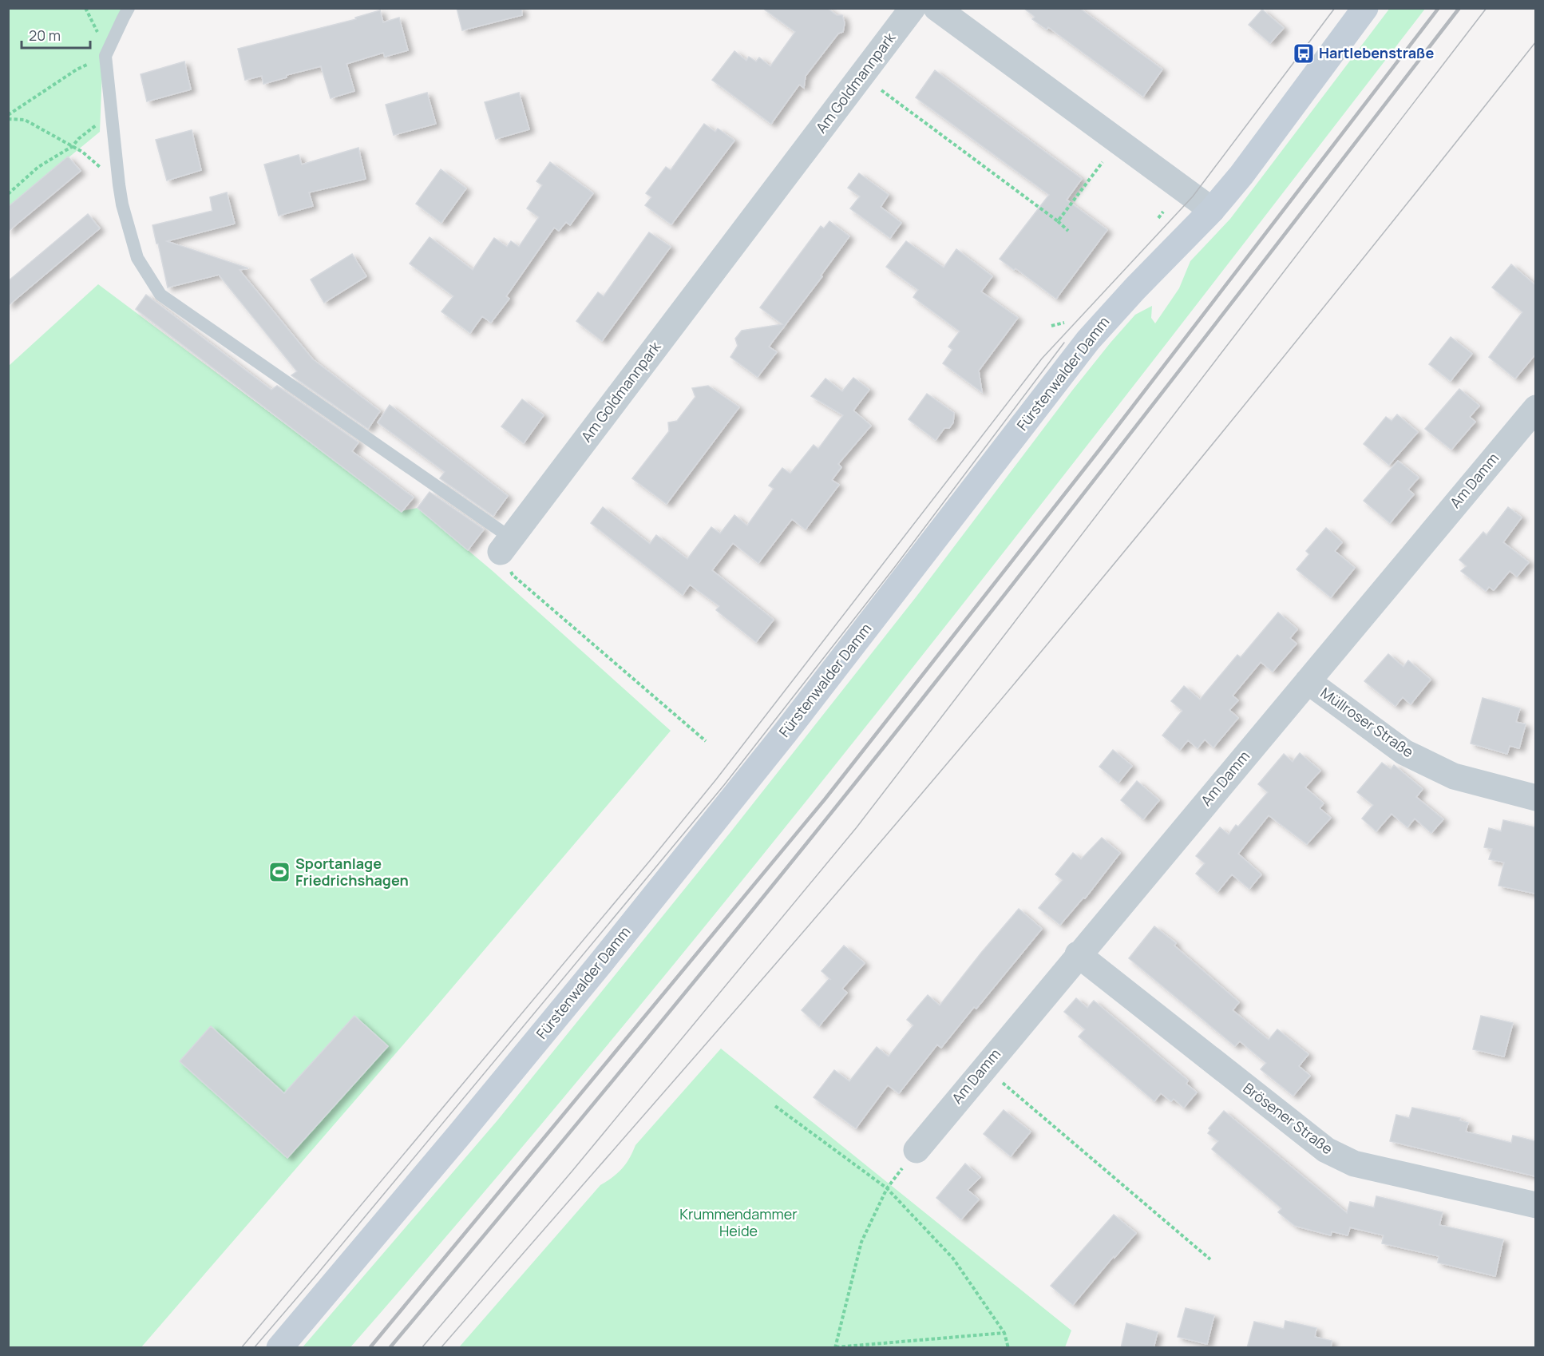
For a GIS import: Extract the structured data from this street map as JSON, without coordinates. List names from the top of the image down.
{
  "streets": {
    "main road": ["Fürstenwalder Damm"],
    "street": [
      "Am Goldmannpark",
      "Am Damm",
      "Müllroser Straße",
      "Brösener Straße"
    ]
  },
  "crossings": [
    ["Am Damm", "Müllroser Straße"],
    ["Am Damm", "Brösener Straße"]
  ],
  "parks": ["Krummendammer Heide"],
  "places": {
    "bus stop": ["Hartlebenstraße"],
    "sports": ["Sportanlage Friedrichshagen"]
  },
  "scale_bar": "20 m"
}
